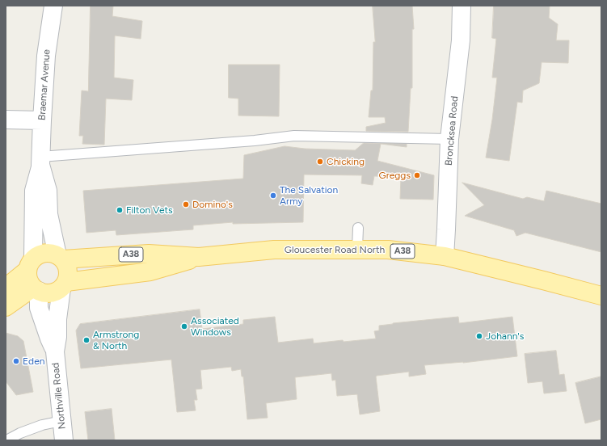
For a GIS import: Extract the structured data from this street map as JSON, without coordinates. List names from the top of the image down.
{
  "streets": {
    "main road": ["Gloucester Road North", "A38"],
    "street": ["Braemar Avenue", "Broncksea Road", "Northville Road"]
  },
  "crossings": [
    ["Braemar Avenue", "Gloucester Road North"],
    ["Braemar Avenue", "A38"],
    ["Braemar Avenue", "Northville Road"],
    ["Broncksea Road", "Gloucester Road North"],
    ["Gloucester Road North", "A38"],
    ["Gloucester Road North", "Northville Road"],
    ["A38", "Northville Road"]
  ],
  "places": [
    "Chicking",
    "Greggs",
    "The Salvation Army",
    "Domino's",
    "Filton Vets",
    "Associated Windows",
    "Johann's",
    "Armstrong & North",
    "Eden"
  ]
}
